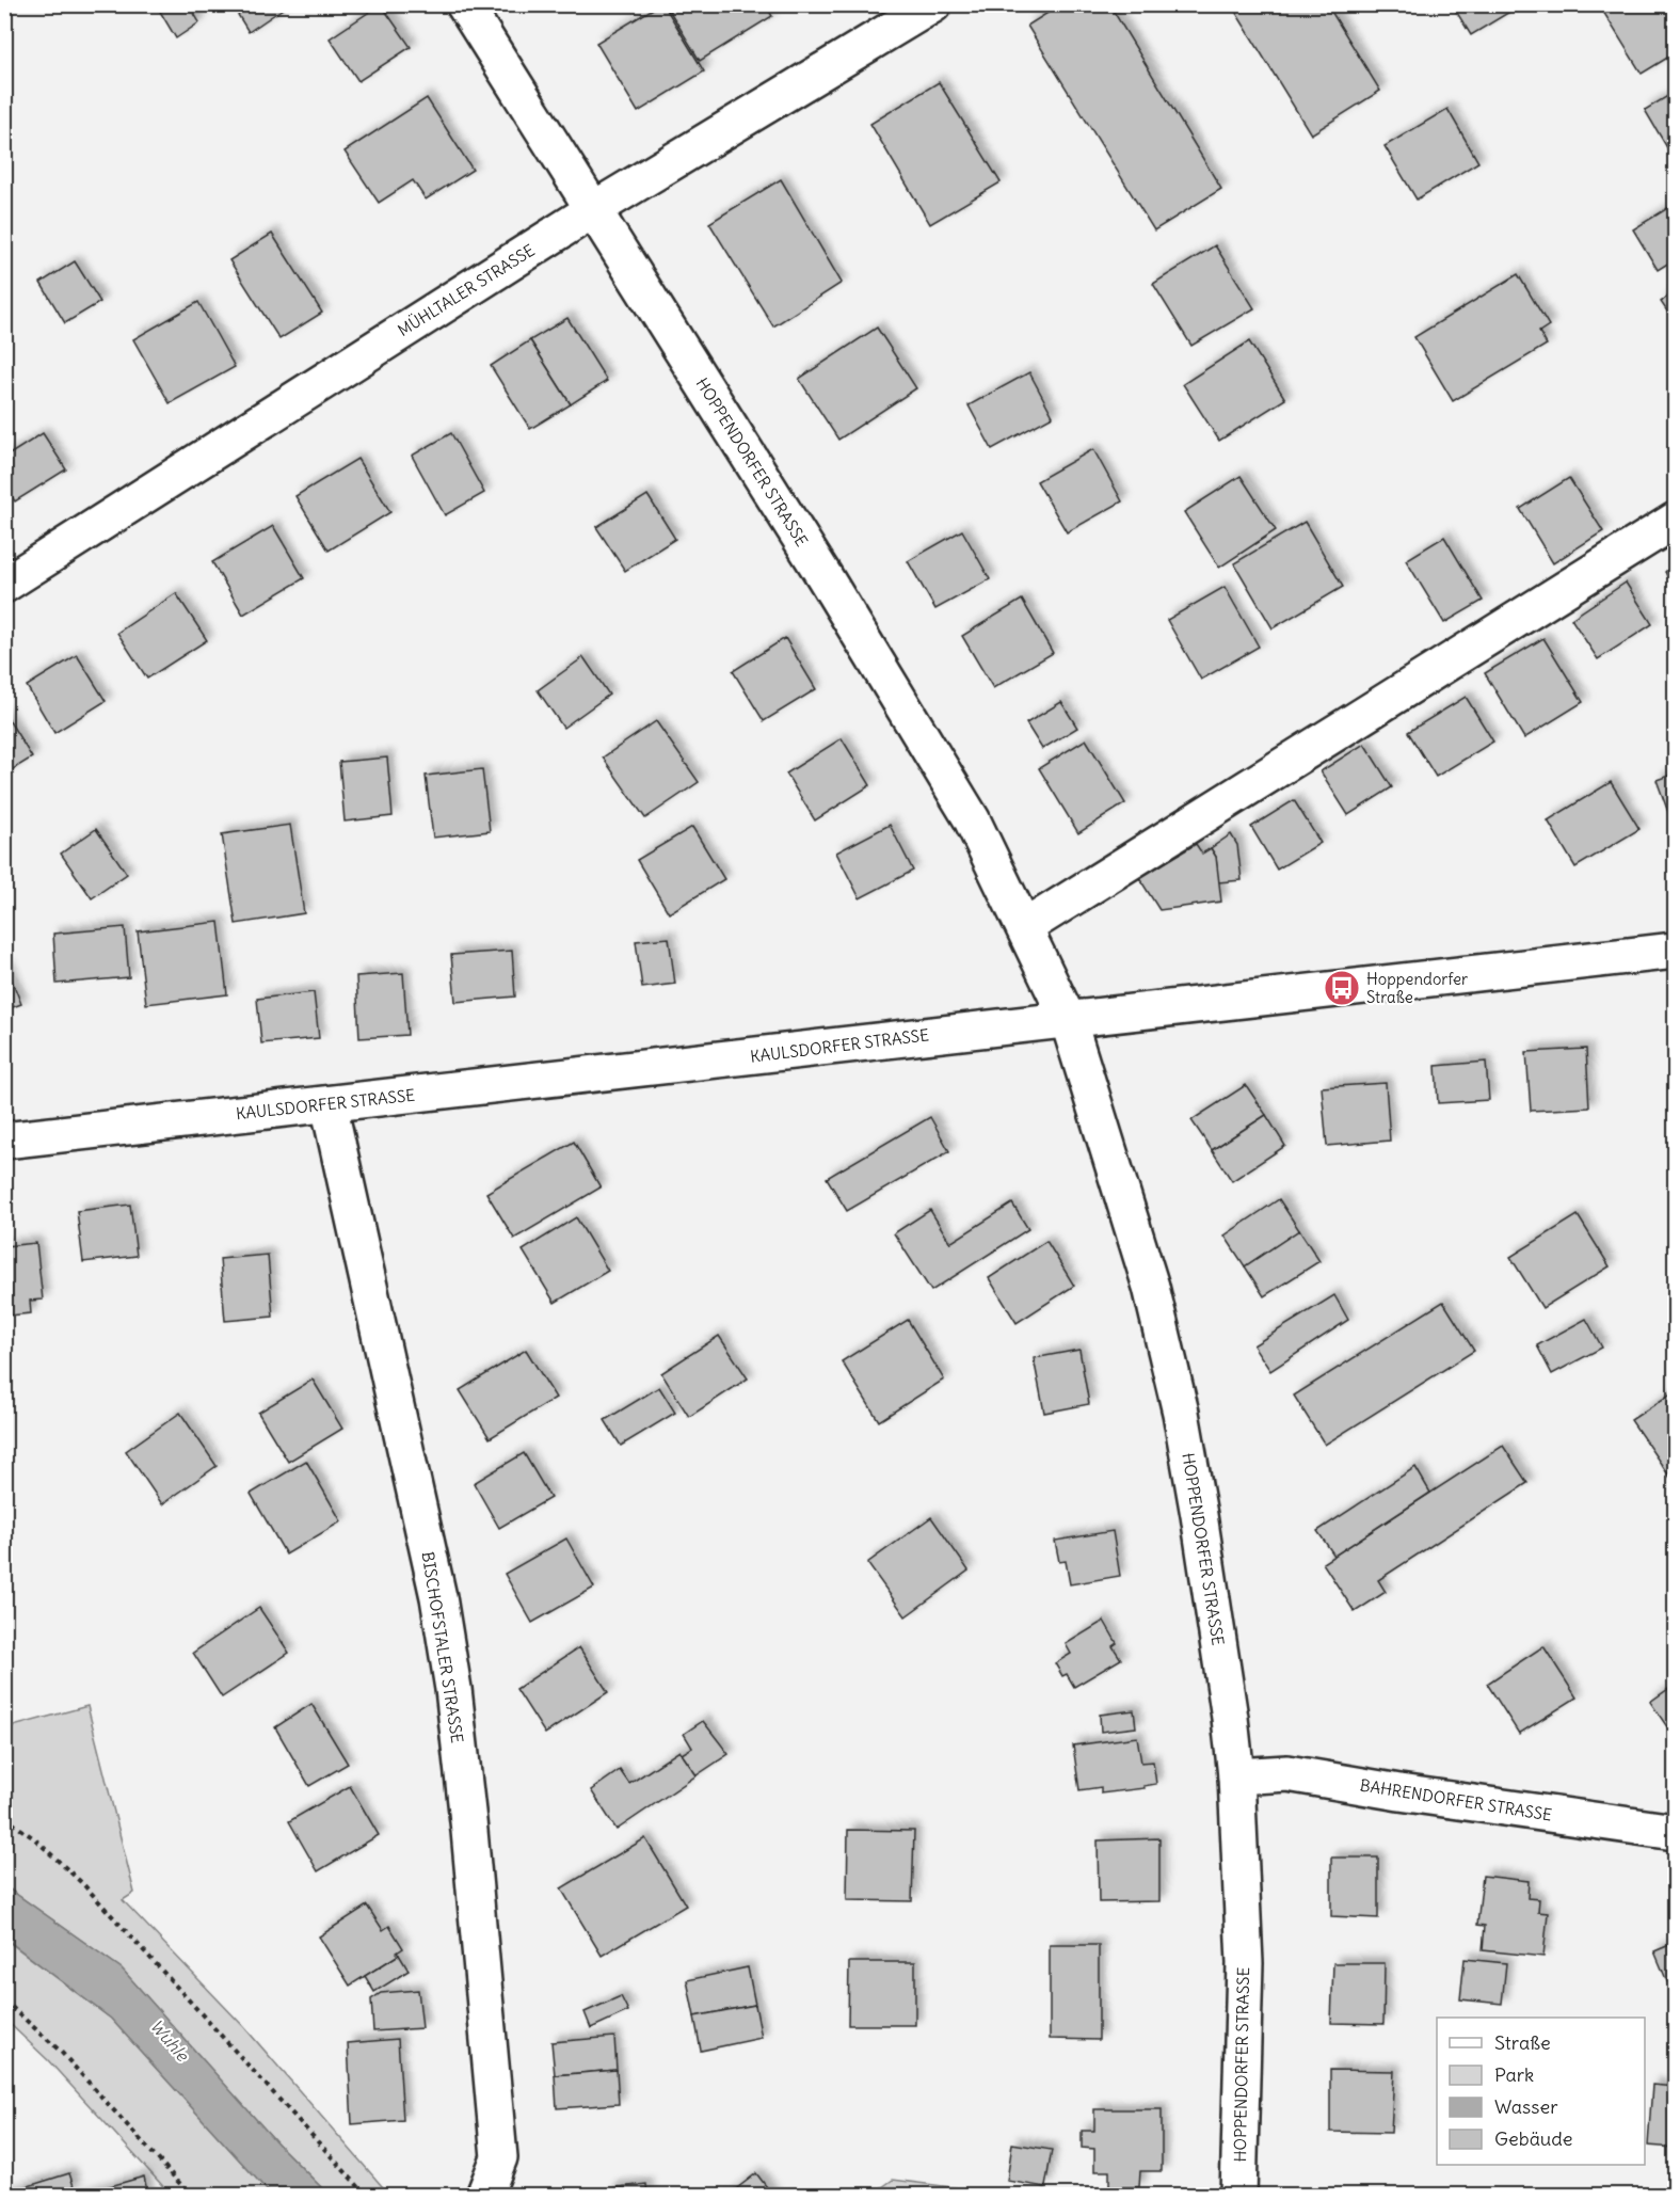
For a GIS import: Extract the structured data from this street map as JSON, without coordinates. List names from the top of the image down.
{
  "streets": {
    "street": [
      "MÜHLTALER STRASSE",
      "HOPPENDORFER STRASSE",
      "KAULSDORFER STRASSE",
      "BISCHOFSTALER STRASSE",
      "BAHRENDORFER STRASSE"
    ]
  },
  "crossings": [
    ["MÜHLTALER STRASSE", "HOPPENDORFER STRASSE"],
    ["HOPPENDORFER STRASSE", "KAULSDORFER STRASSE"],
    ["HOPPENDORFER STRASSE", "BAHRENDORFER STRASSE"],
    ["KAULSDORFER STRASSE", "BISCHOFSTALER STRASSE"]
  ],
  "water": ["Wuhle"],
  "places": {
    "bus stop": ["Hoppendorfer Straße"]
  },
  "legend": [
    "Straße",
    "Park",
    "Wasser",
    "Gebäude"
  ]
}
